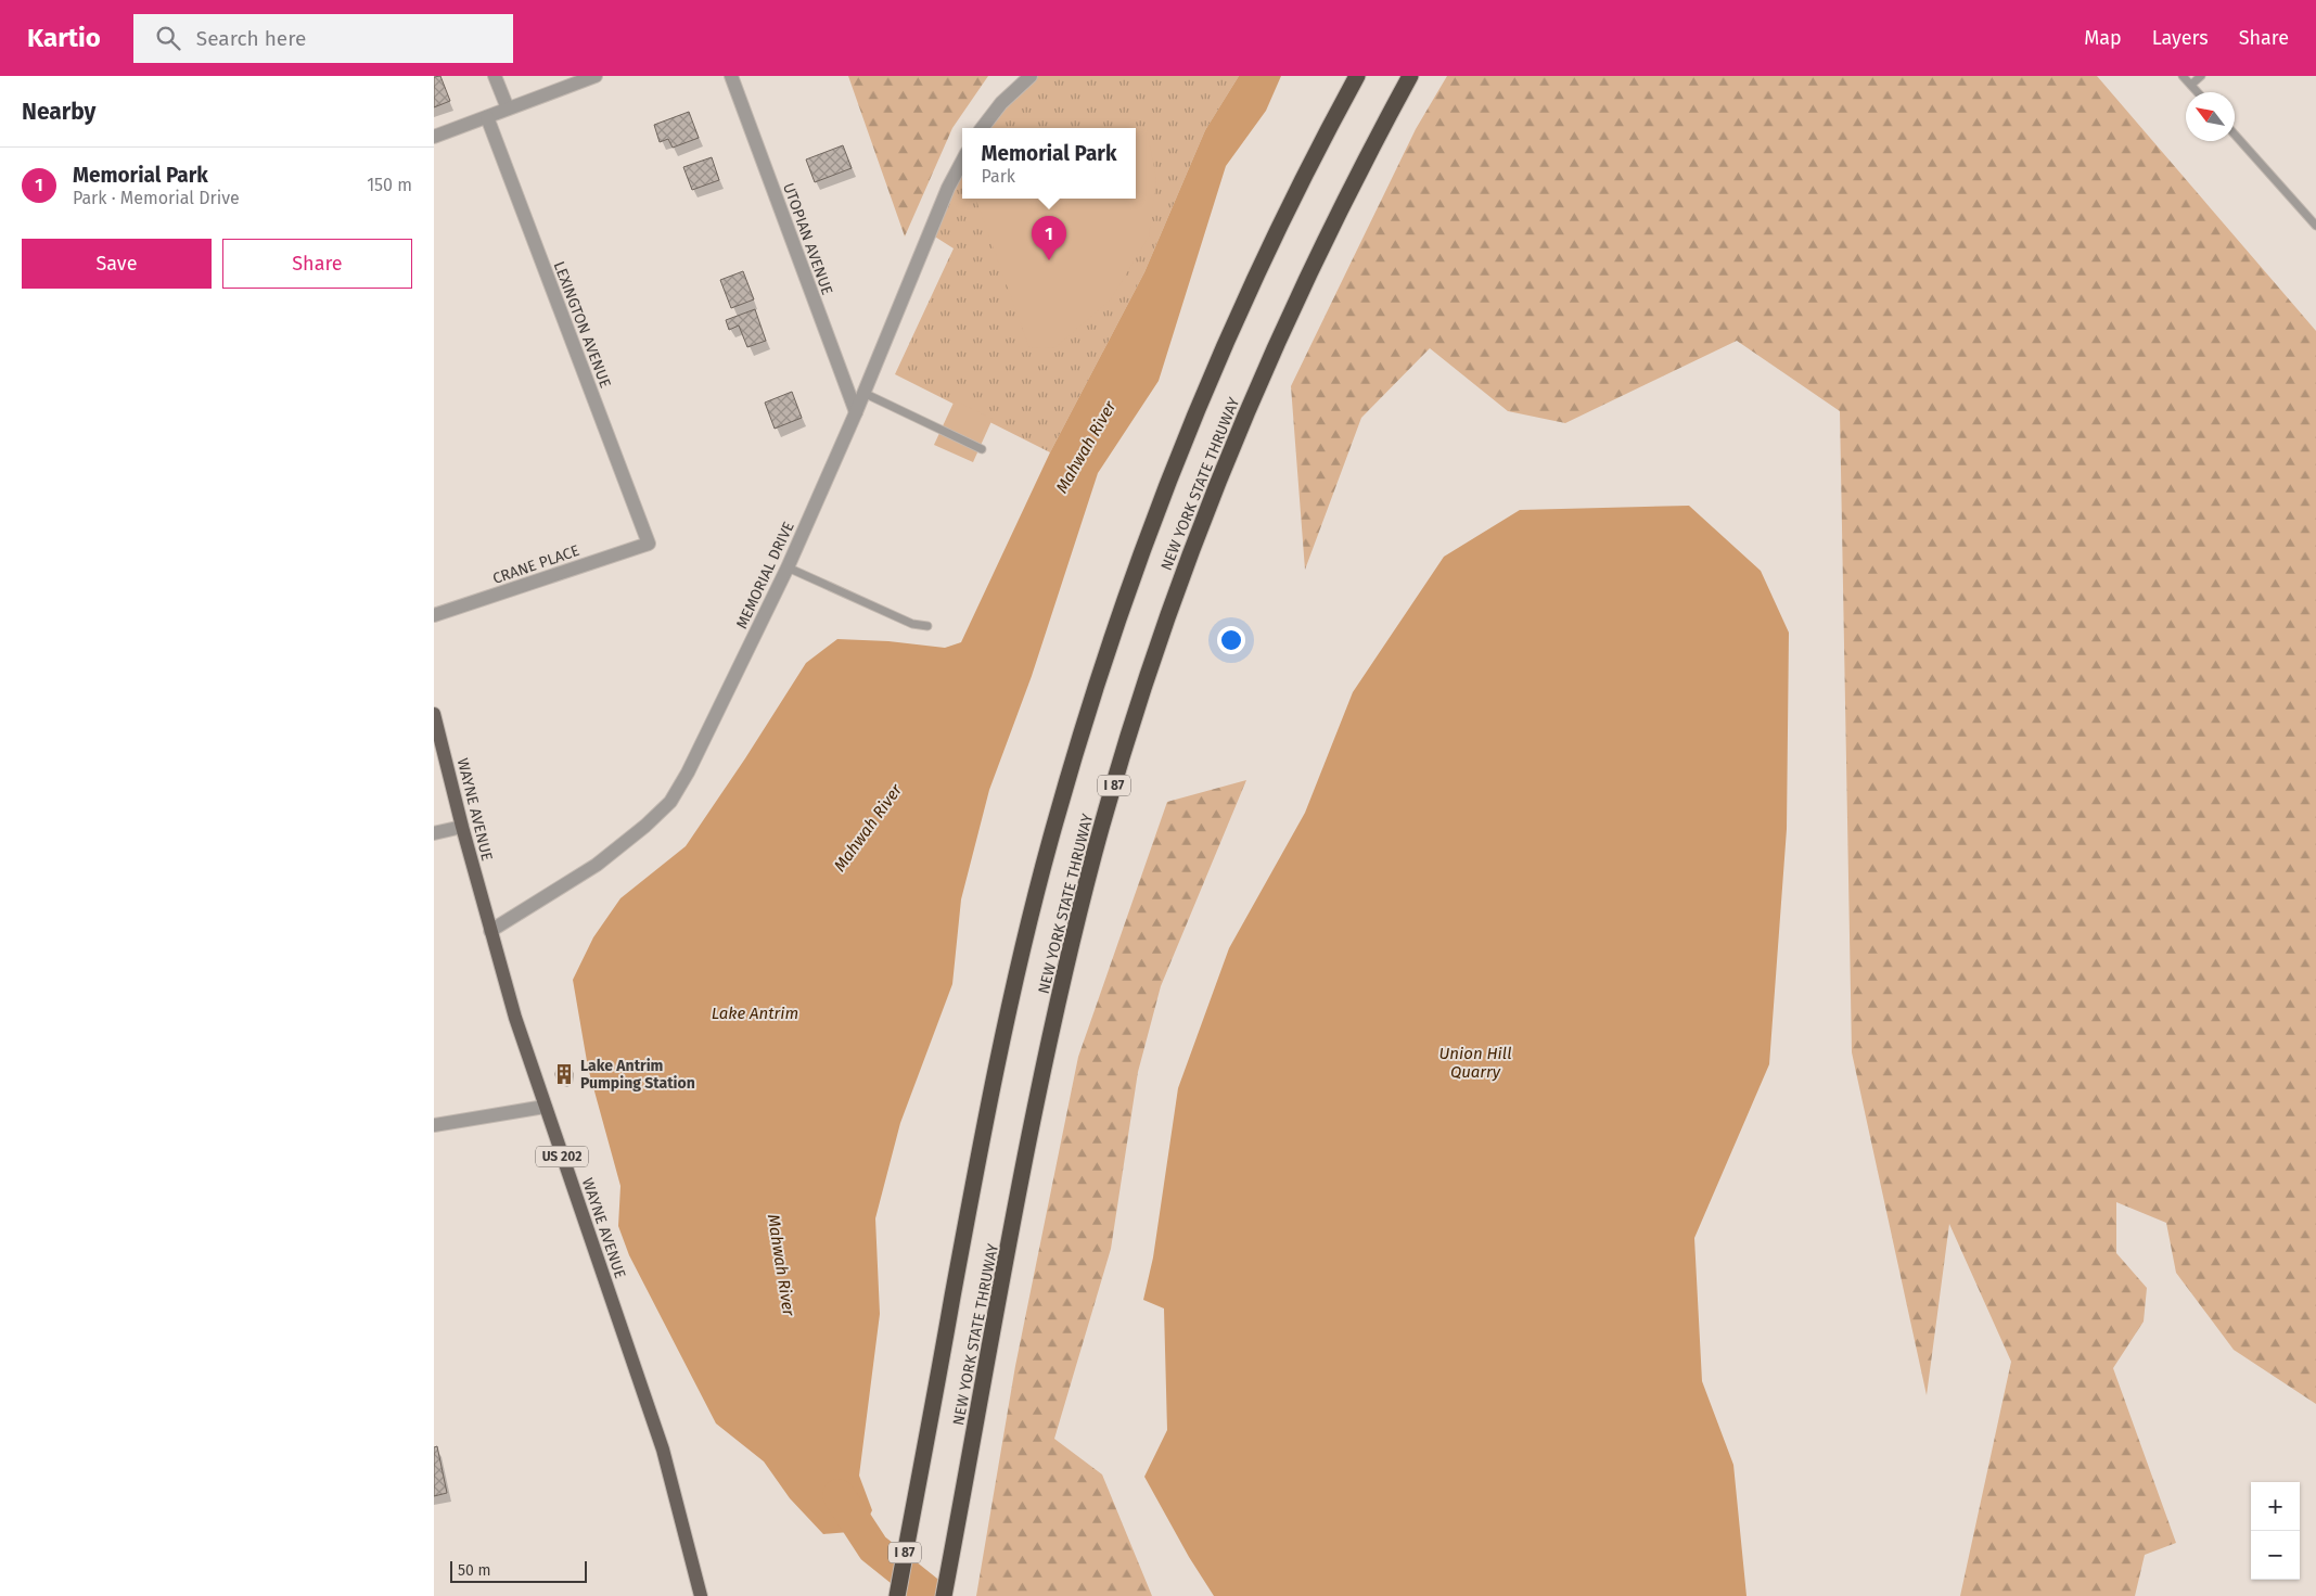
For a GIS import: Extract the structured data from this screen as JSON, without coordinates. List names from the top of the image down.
{
  "streets": {
    "highway": ["NEW YORK STATE THRUWAY", "I 87"],
    "main road": ["WAYNE AVENUE", "US 202"],
    "street": [
      "UTOPIAN AVENUE",
      "LEXINGTON AVENUE",
      "CRANE PLACE",
      "MEMORIAL DRIVE"
    ]
  },
  "crossings": [
    ["UTOPIAN AVENUE", "MEMORIAL DRIVE"],
    ["LEXINGTON AVENUE", "CRANE PLACE"],
    ["MEMORIAL DRIVE", "WAYNE AVENUE"]
  ],
  "water": ["Mahwah River", "Lake Antrim", "Union Hill Quarry"],
  "places": {
    "building": ["Lake Antrim Pumping Station"]
  },
  "scale_bar": "50 m",
  "north": "top left",
  "page": {
    "header": "Kartio",
    "search": "Search here",
    "nav": ["Map", "Layers", "Share"],
    "heading": "Nearby",
    "popup": ["Memorial Park", "Park"],
    "list": [
      {
        "mark": "1",
        "name": "Memorial Park",
        "note": "Park · Memorial Drive",
        "value": "150 m"
      }
    ],
    "pins": "1",
    "buttons": ["Save", "Share"],
    "map_buttons": ["+", "−"],
    "scale": "50 m"
  }
}
